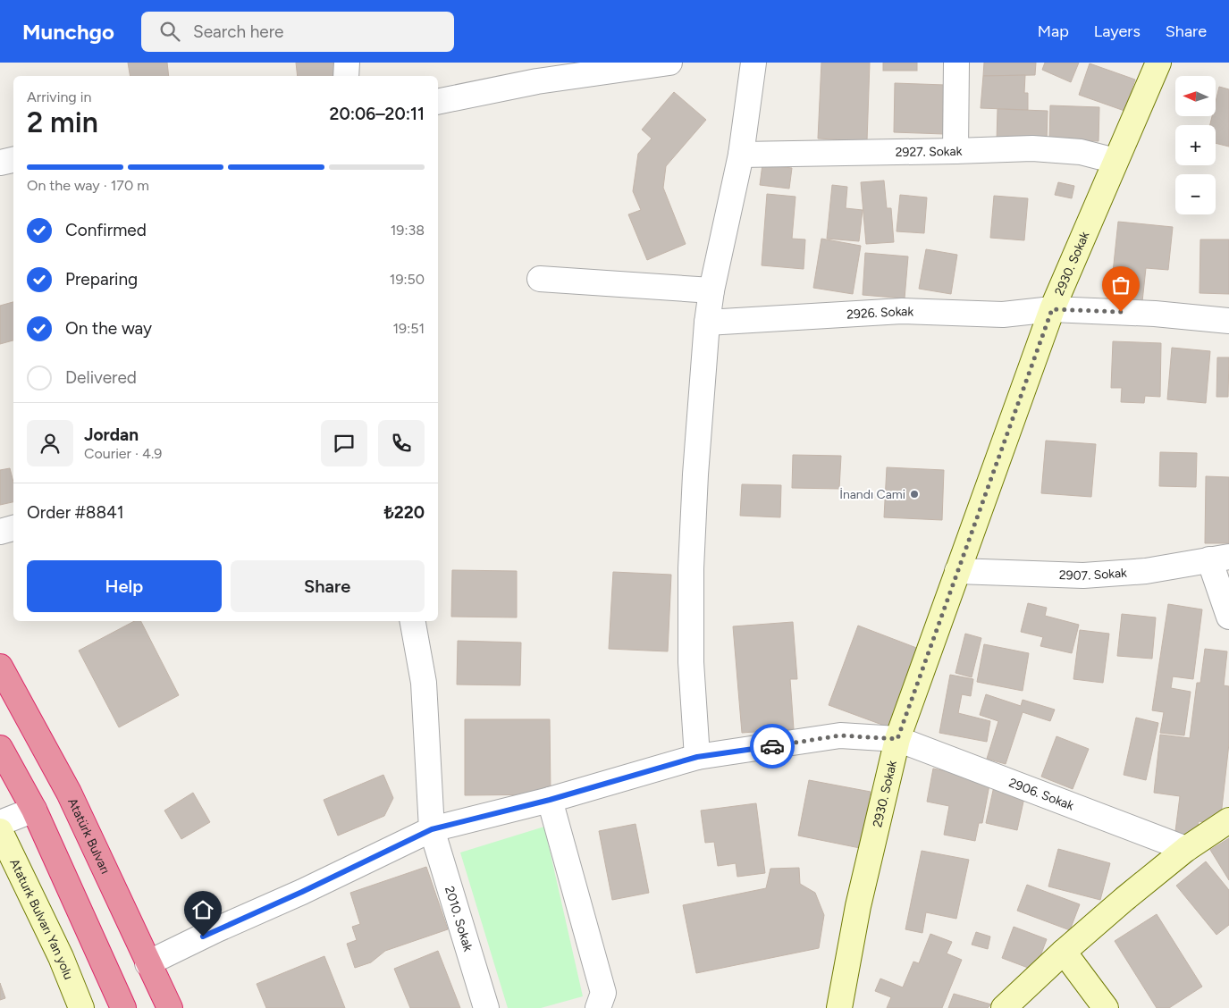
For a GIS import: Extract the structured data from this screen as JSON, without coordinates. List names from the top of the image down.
{
  "streets": {
    "highway": ["Atatürk Bulvarı"],
    "street": [
      "2927. Sokak",
      "2930. Sokak",
      "2926. Sokak",
      "2907. Sokak",
      "2906. Sokak",
      "Ataturk Bulvarı Yan yolu",
      "2010. Sokak"
    ]
  },
  "crossings": [
    ["2927. Sokak", "2930. Sokak"],
    ["2930. Sokak", "2926. Sokak"],
    ["2930. Sokak", "2907. Sokak"],
    ["2930. Sokak", "2906. Sokak"],
    ["2906. Sokak", "Atatürk Bulvarı"],
    ["2906. Sokak", "2010. Sokak"]
  ],
  "places": ["İnandı Cami"],
  "north": "left",
  "page": {
    "header": "Munchgo",
    "search": "Search here",
    "nav": ["Map", "Layers", "Share"],
    "map_buttons": ["+", "−"],
    "heading": ["2 min", "Arriving in", "20:06–20:11"],
    "panel": [
      "Jordan",
      "Courier · 4.9",
      "Order #8841",
      "₺220"
    ],
    "bar": "On the way · 170 m",
    "list": [
      ["Confirmed", "19:38"],
      ["Preparing", "19:50"],
      ["On the way", "19:51"],
      "Delivered"
    ],
    "buttons": ["Help", "Share"]
  }
}
